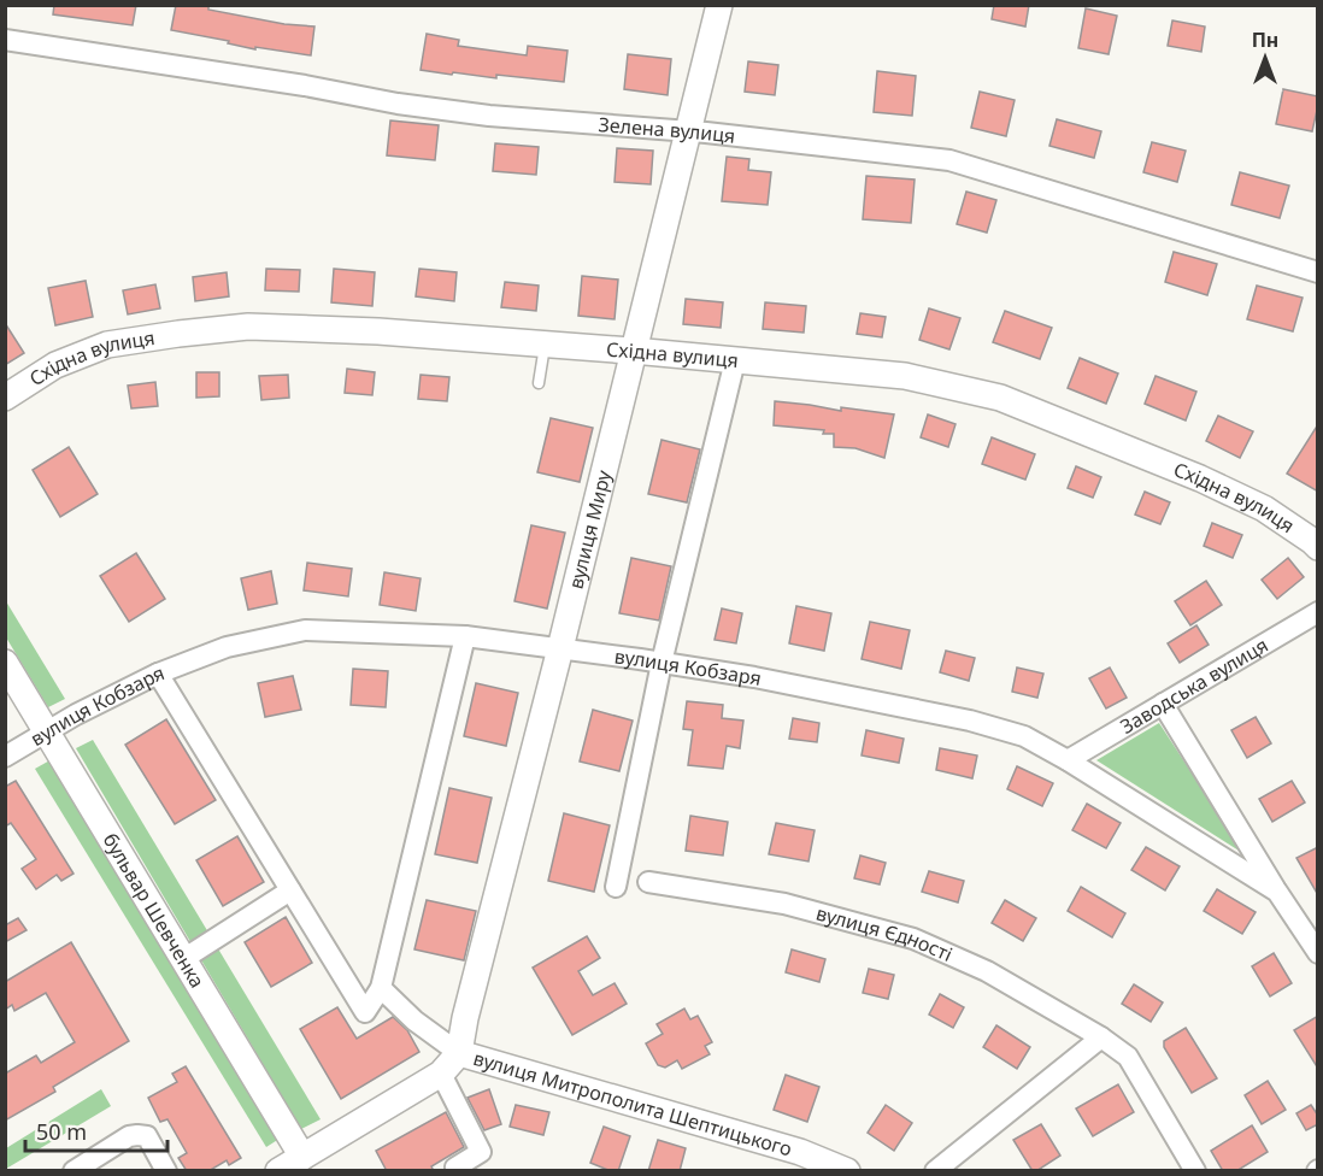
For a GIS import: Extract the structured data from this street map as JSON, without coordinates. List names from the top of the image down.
{
  "streets": {
    "street": [
      "Зелена вулиця",
      "Східна вулиця",
      "вулиця Миру",
      "вулиця Кобзаря",
      "Заводська вулиця",
      "бульвар Шевченка",
      "вулиця Єдності",
      "вулиця Митрополита Шептицького"
    ]
  },
  "crossings": [
    ["Зелена вулиця", "вулиця Миру"],
    ["Східна вулиця", "вулиця Миру"],
    ["вулиця Миру", "вулиця Кобзаря"],
    ["вулиця Миру", "вулиця Митрополита Шептицького"],
    ["вулиця Кобзаря", "Заводська вулиця"],
    ["вулиця Кобзаря", "бульвар Шевченка"]
  ],
  "scale_bar": "50 m",
  "north": "top"
}
